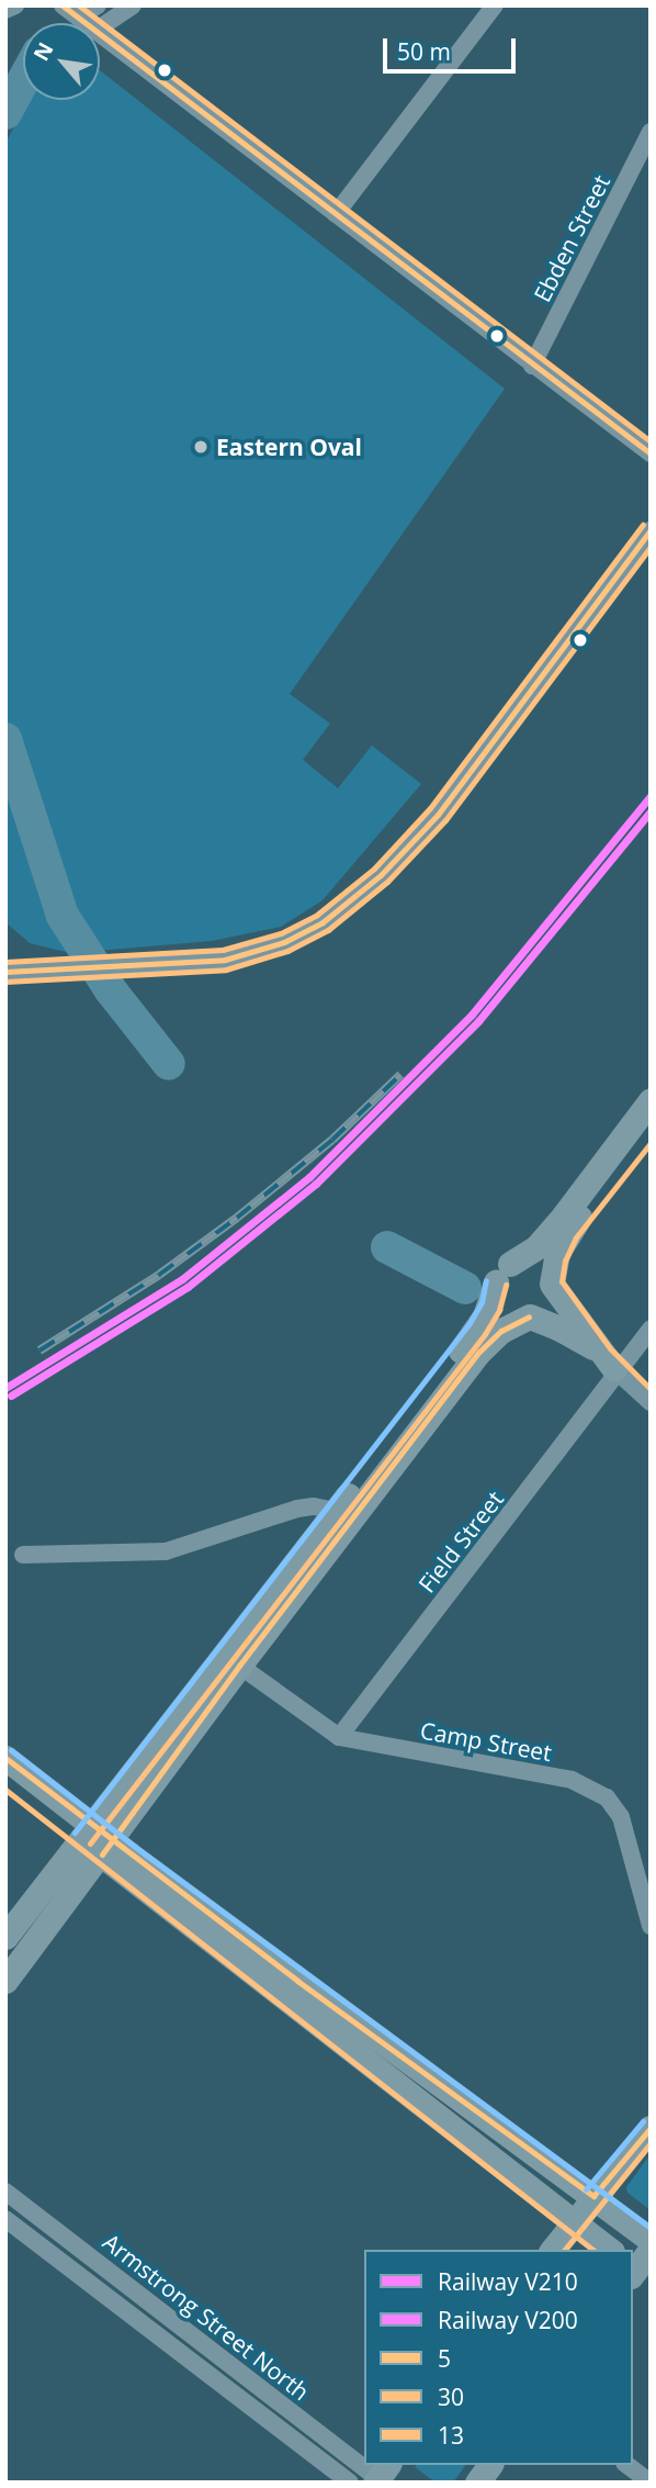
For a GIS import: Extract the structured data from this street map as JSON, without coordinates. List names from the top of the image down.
{
  "streets": {
    "street": [
      "Ebden Street",
      "Field Street",
      "Camp Street",
      "Armstrong Street North"
    ]
  },
  "crossings": [
    ["Field Street", "Camp Street"]
  ],
  "places": ["Eastern Oval"],
  "lines": [
    "transit line 5",
    "transit line 13",
    "transit line 30",
    "rail line V210",
    "rail line V200"
  ],
  "legend": [
    "Railway V210",
    "Railway V200",
    "5",
    "30",
    "13"
  ],
  "scale_bar": "50 m",
  "north": "top left"
}
